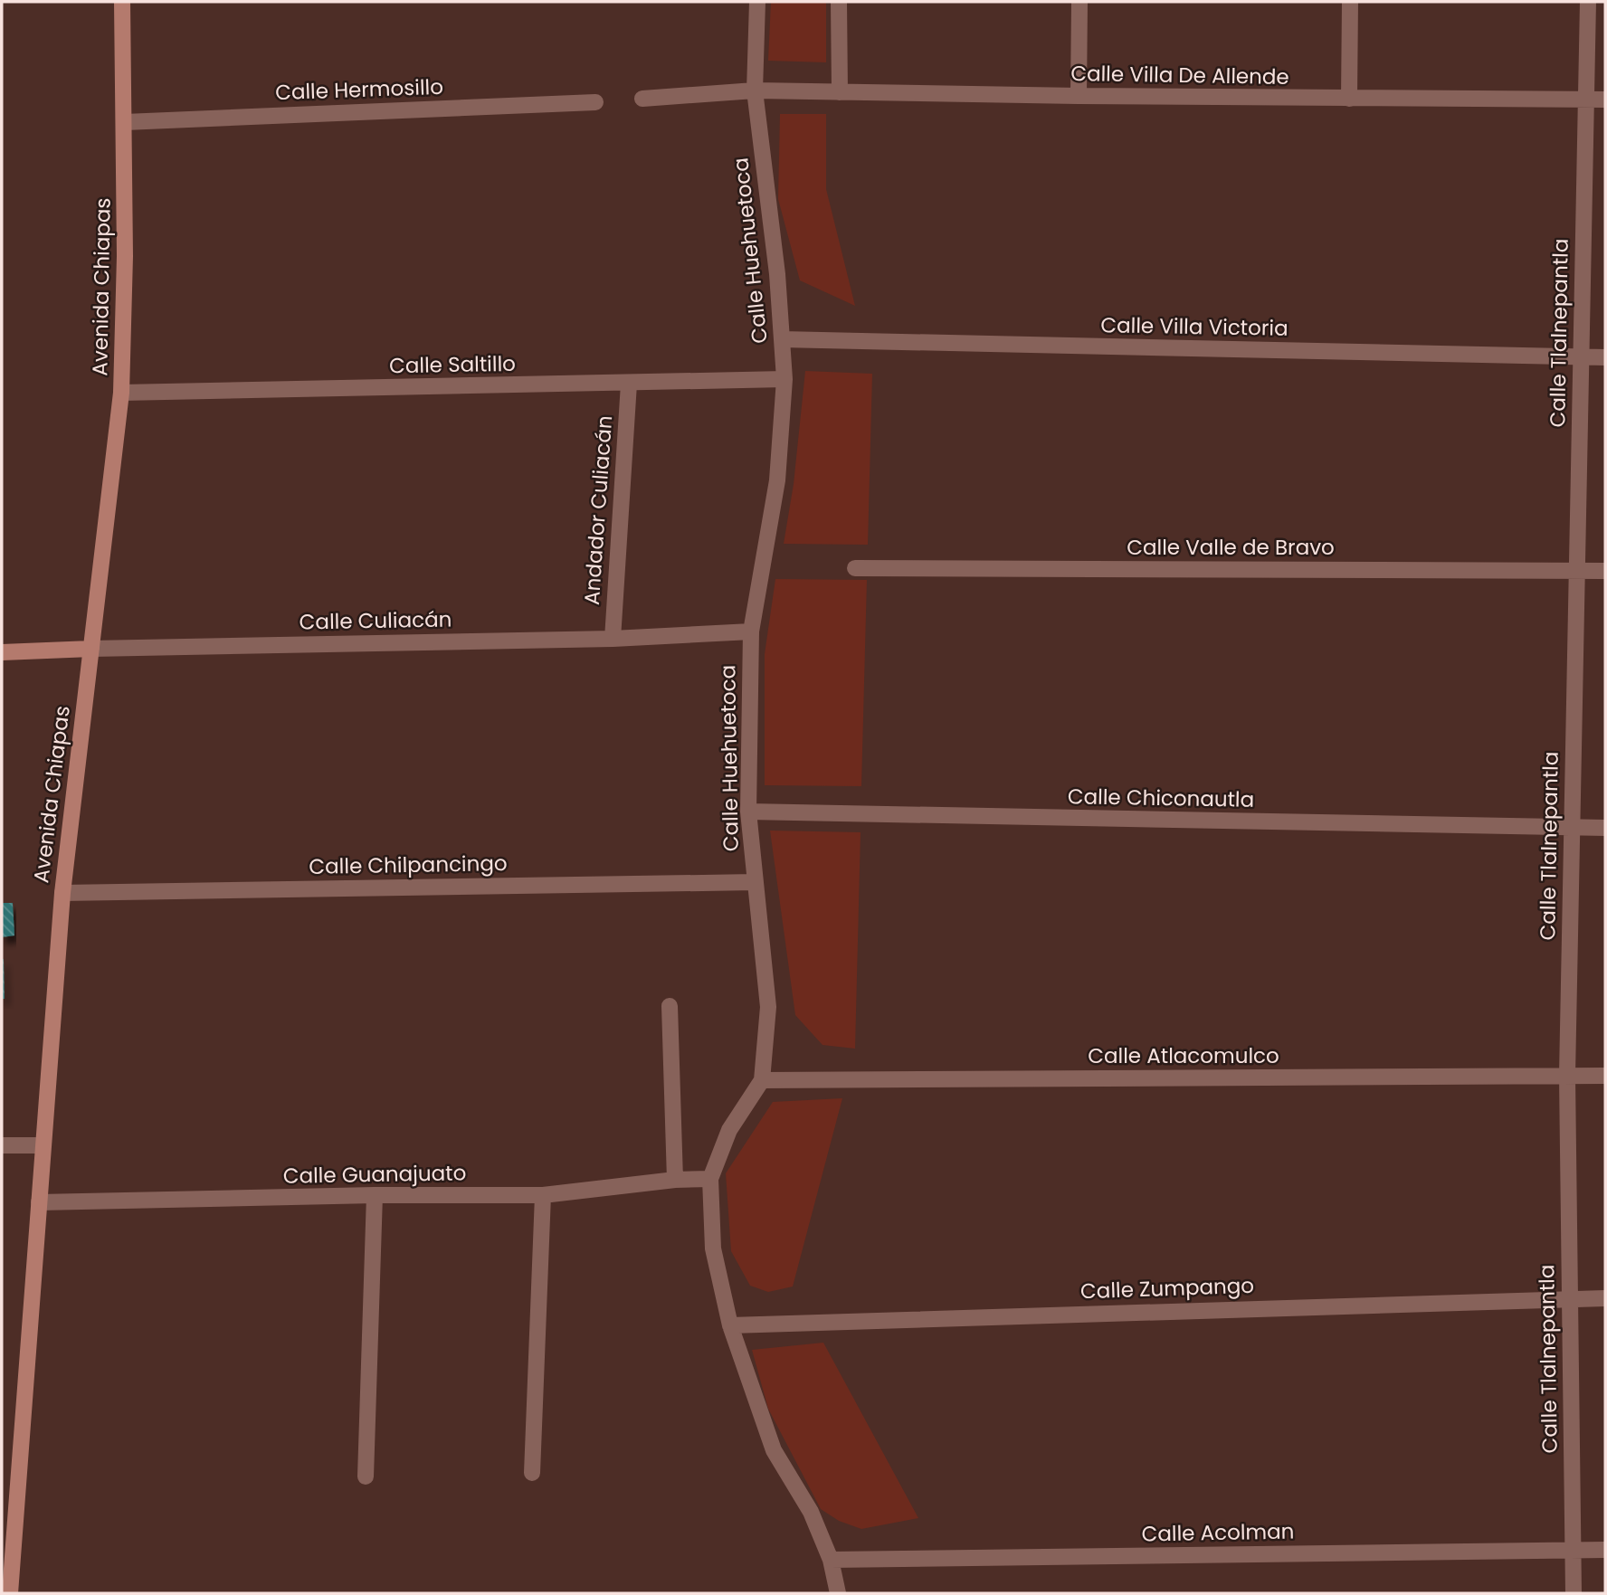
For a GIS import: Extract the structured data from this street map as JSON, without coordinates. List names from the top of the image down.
{
  "streets": {
    "street": [
      "Calle Villa De Allende",
      "Calle Hermosillo",
      "Calle Huehuetoca",
      "Avenida Chiapas",
      "Calle Villa Victoria",
      "Calle Tlalnepantla",
      "Calle Saltillo",
      "Andador Culiacán",
      "Calle Valle de Bravo",
      "Calle Culiacán",
      "Calle Chiconautla",
      "Calle Chilpancingo",
      "Calle Atlacomulco",
      "Calle Guanajuato",
      "Calle Zumpango",
      "Calle Acolman"
    ]
  },
  "crossings": [
    ["Calle Villa De Allende", "Calle Huehuetoca"],
    ["Calle Villa De Allende", "Calle Tlalnepantla"],
    ["Calle Hermosillo", "Avenida Chiapas"],
    ["Calle Huehuetoca", "Calle Villa Victoria"],
    ["Calle Huehuetoca", "Calle Saltillo"],
    ["Calle Huehuetoca", "Calle Culiacán"],
    ["Calle Huehuetoca", "Calle Chiconautla"],
    ["Calle Huehuetoca", "Calle Chilpancingo"],
    ["Calle Huehuetoca", "Calle Atlacomulco"],
    ["Calle Huehuetoca", "Calle Guanajuato"],
    ["Calle Huehuetoca", "Calle Zumpango"],
    ["Calle Huehuetoca", "Calle Acolman"],
    ["Avenida Chiapas", "Calle Saltillo"],
    ["Avenida Chiapas", "Calle Culiacán"],
    ["Avenida Chiapas", "Calle Chilpancingo"],
    ["Avenida Chiapas", "Calle Guanajuato"],
    ["Calle Villa Victoria", "Calle Tlalnepantla"],
    ["Calle Tlalnepantla", "Calle Valle de Bravo"],
    ["Calle Tlalnepantla", "Calle Chiconautla"],
    ["Calle Tlalnepantla", "Calle Atlacomulco"],
    ["Calle Tlalnepantla", "Calle Zumpango"],
    ["Calle Tlalnepantla", "Calle Acolman"],
    ["Calle Saltillo", "Andador Culiacán"],
    ["Andador Culiacán", "Calle Culiacán"]
  ]
}
